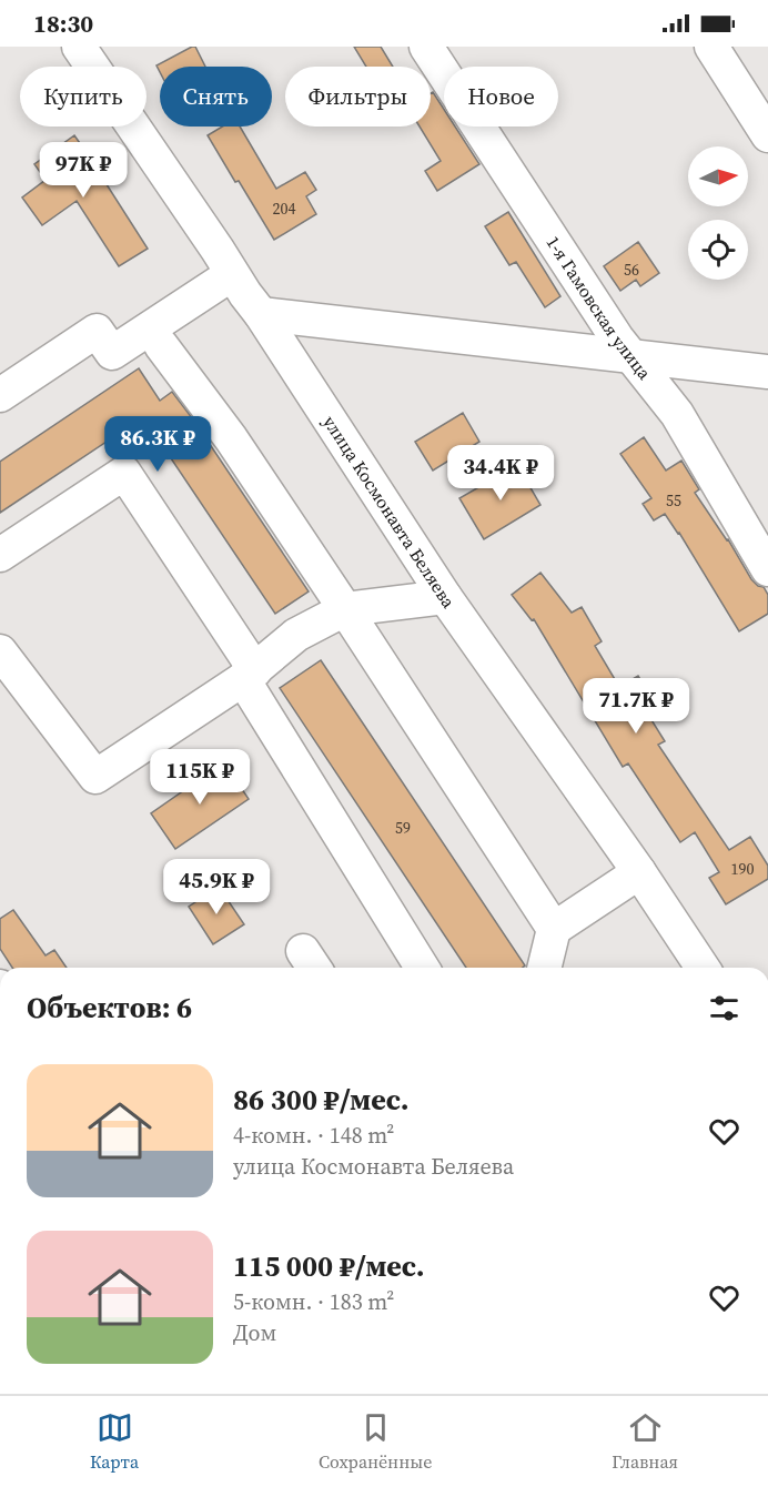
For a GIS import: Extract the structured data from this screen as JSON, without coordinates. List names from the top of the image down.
{
  "streets": {
    "street": ["1-я Гамовская улица", "улица Космонавта Беляева"]
  },
  "house_numbers": [
    "204",
    "56",
    "55",
    "59",
    "190"
  ],
  "north": "right",
  "page": {
    "status": "18:30",
    "chip": [
      "Купить",
      "Снять",
      "Фильтры",
      "Новое"
    ],
    "price": [
      "97K ₽",
      "86.3K ₽",
      "34.4K ₽",
      "71.7K ₽",
      "115K ₽",
      "45.9K ₽"
    ],
    "heading": "Объектов: 6",
    "list": [
      {
        "name": "86 300 ₽/мес.",
        "note": "4-комн. · 148 m² · улица Космонавта Беляева"
      },
      {
        "name": "115 000 ₽/мес.",
        "note": "5-комн. · 183 m² · Дом"
      }
    ],
    "tabs": ["Карта", "Сохранённые", "Главная"]
  }
}
